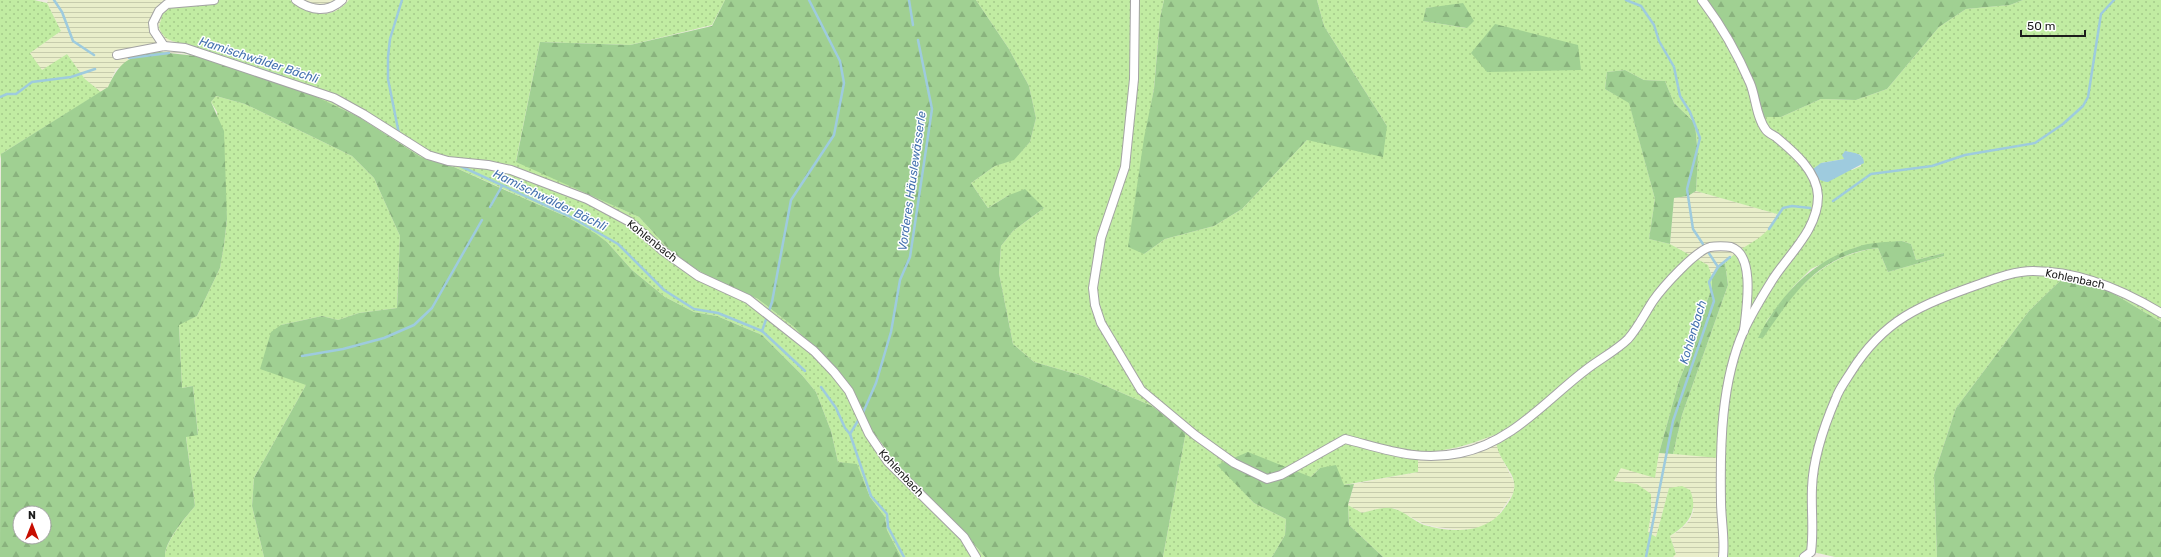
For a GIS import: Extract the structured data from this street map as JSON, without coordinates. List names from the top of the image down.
{
  "streets": {
    "street": ["Kohlenbach"]
  },
  "water": ["Hamischwälder Bächli", "Vorderes Häuslewässerle", "Kohlenbach"],
  "scale_bar": "50 m",
  "north": "top"
}
